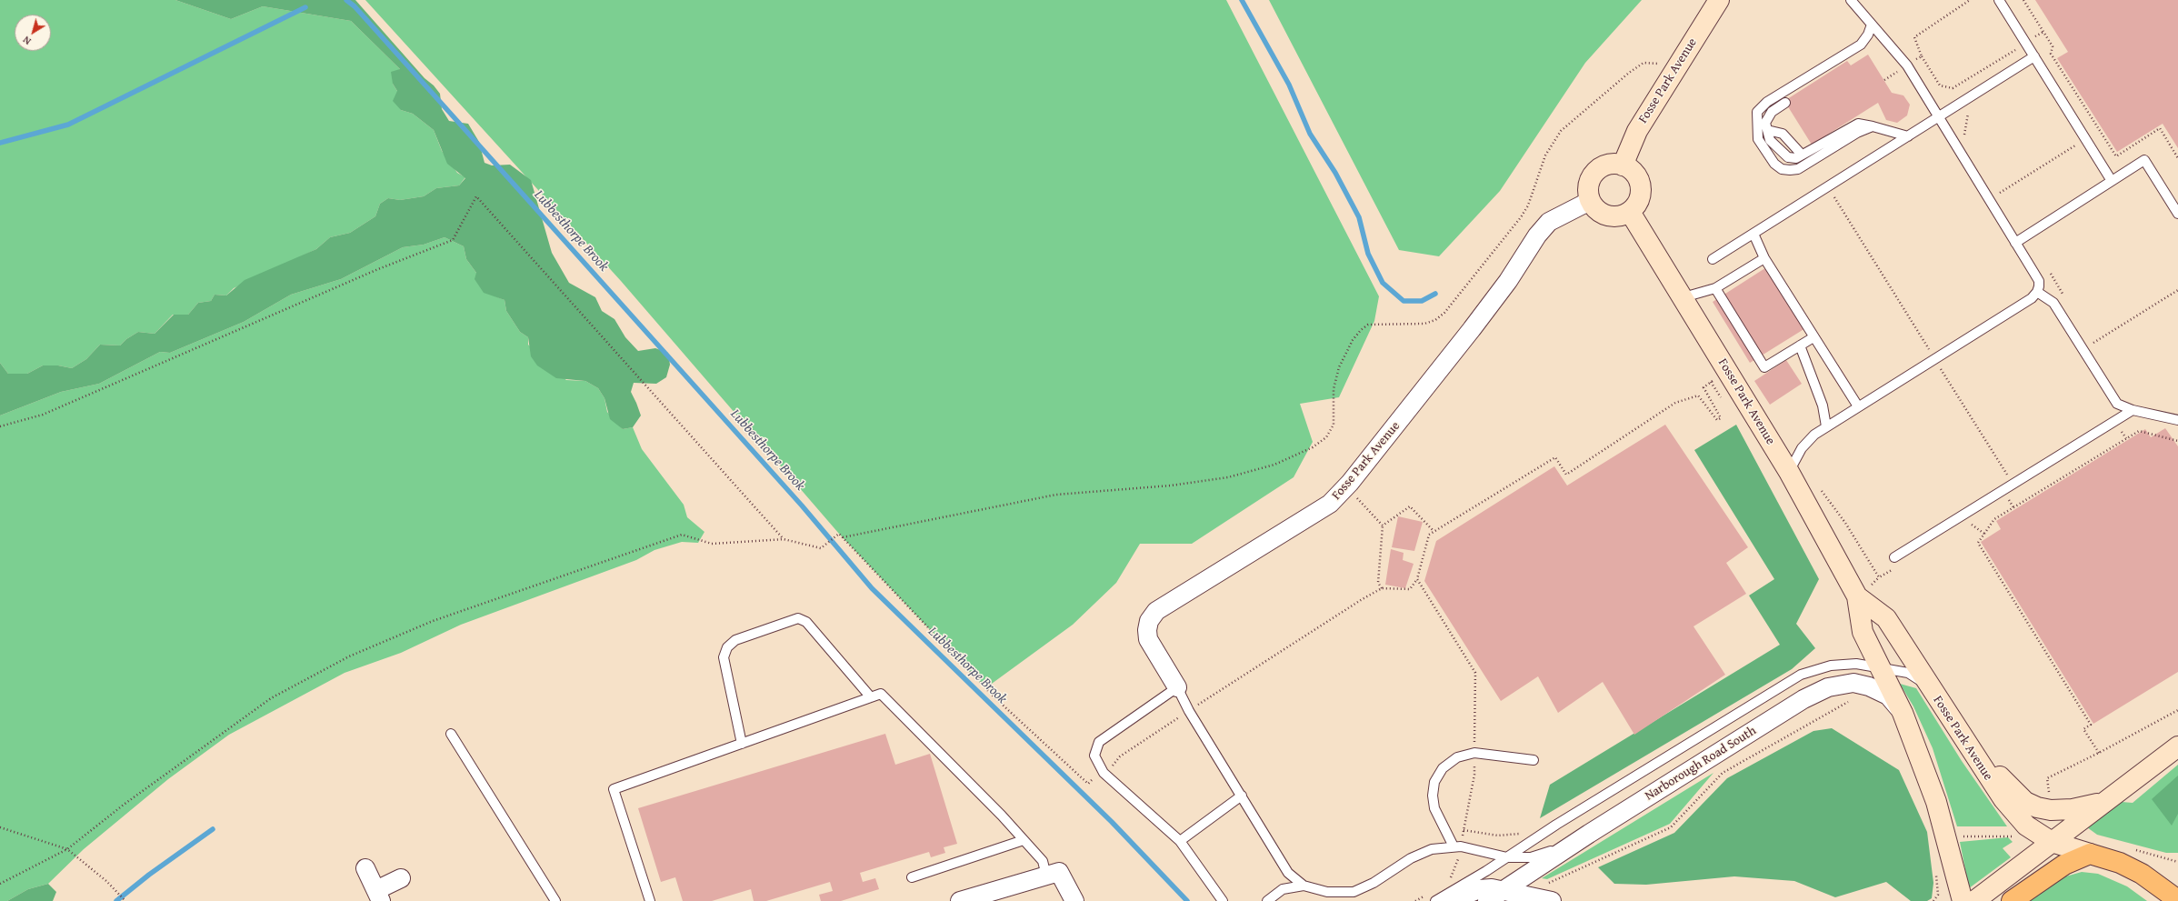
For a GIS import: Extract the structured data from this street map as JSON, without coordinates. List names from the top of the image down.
{
  "streets": {
    "street": ["Fosse Park Avenue", "Narborough Road South"]
  },
  "crossings": [
    ["Fosse Park Avenue", "Narborough Road South"]
  ],
  "water": ["Lubbesthorpe Brook"],
  "north": "bottom left"
}
